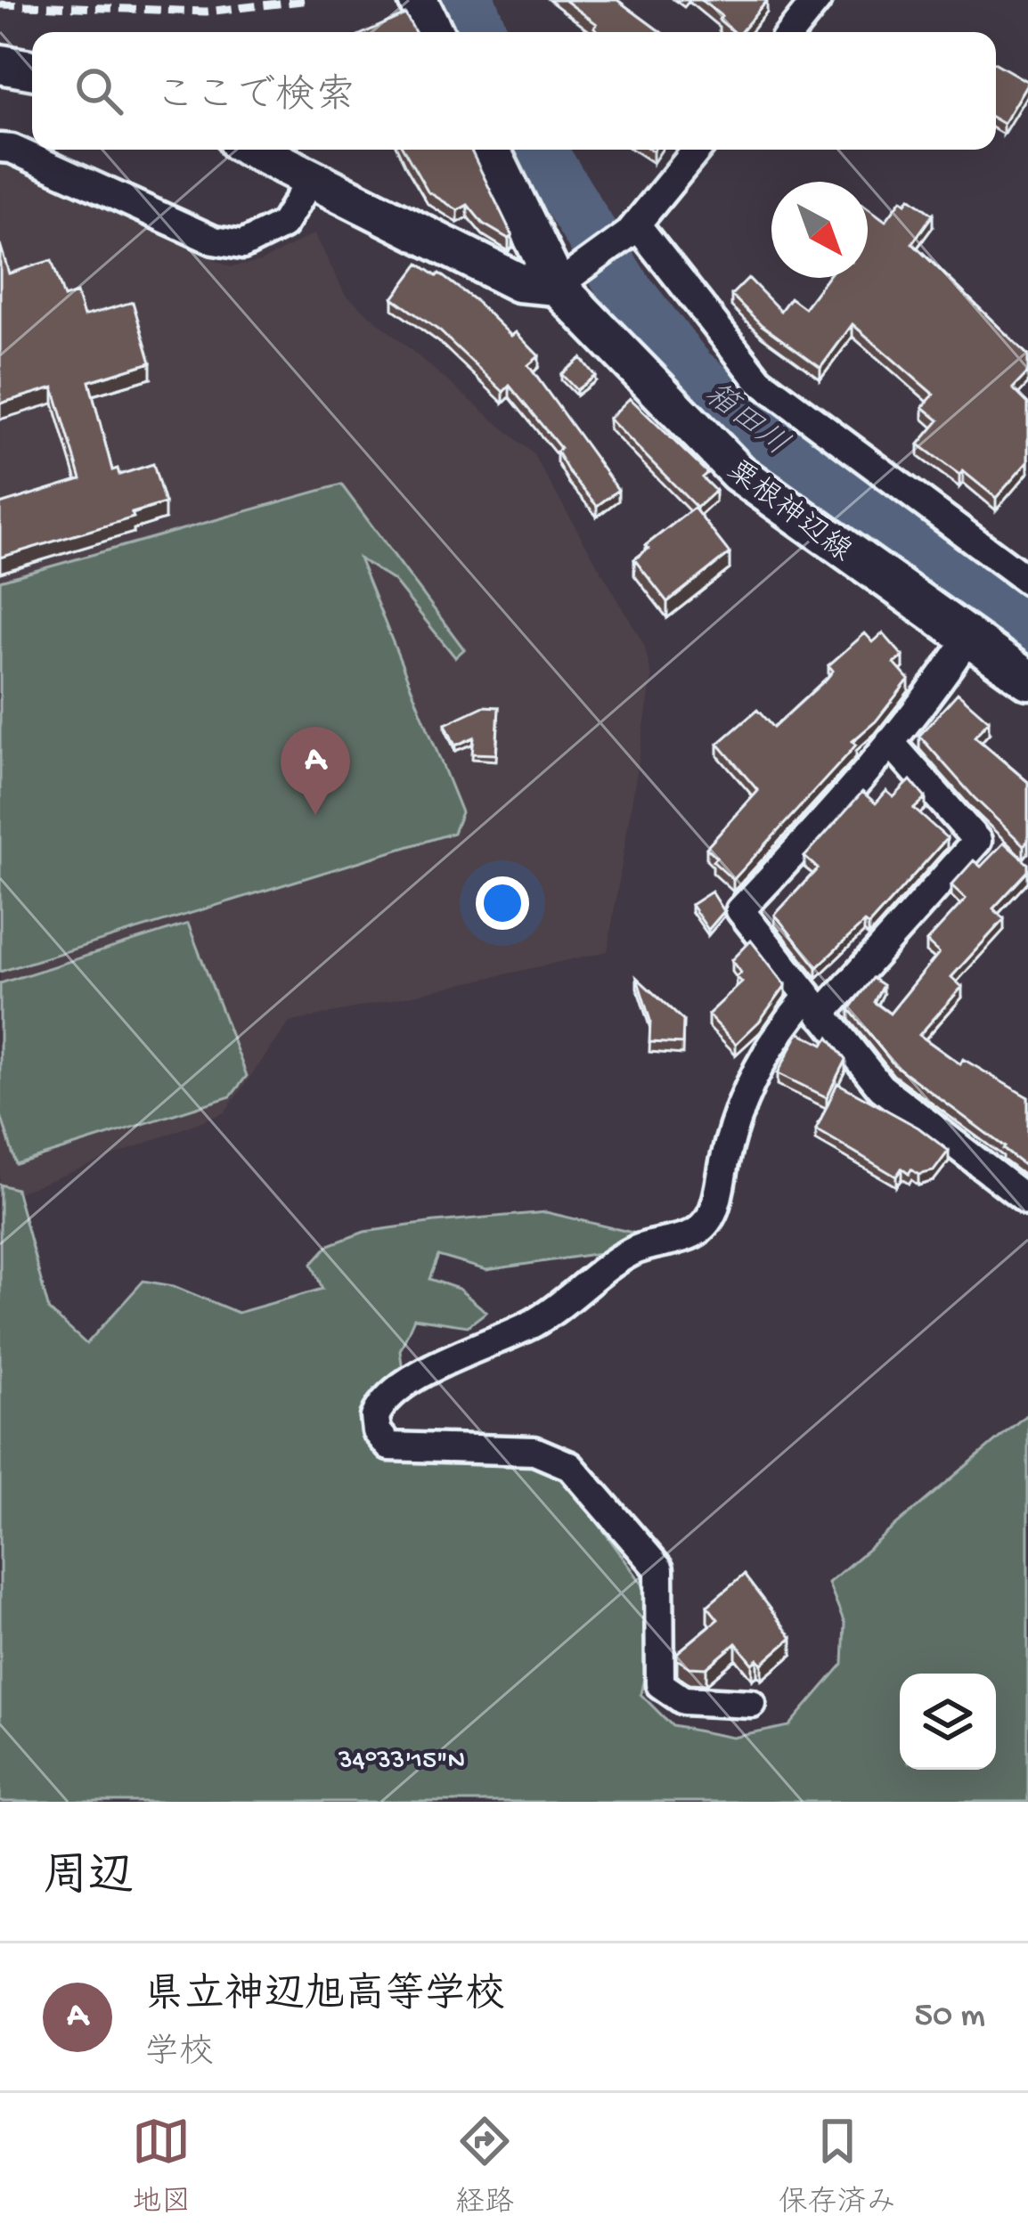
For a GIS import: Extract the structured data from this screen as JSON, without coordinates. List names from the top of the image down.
{
  "streets": {
    "main road": ["粟根神辺線"]
  },
  "water": ["箱田川"],
  "north": "bottom right",
  "page": {
    "search": "ここで検索",
    "pins": "A",
    "heading": "周辺",
    "list": [
      {
        "mark": "A",
        "name": "県立神辺旭高等学校",
        "note": "学校",
        "value": "50 m"
      }
    ],
    "nav": ["地図", "経路", "保存済み"]
  },
  "coordinates": ["34°33'15\"N"]
}
